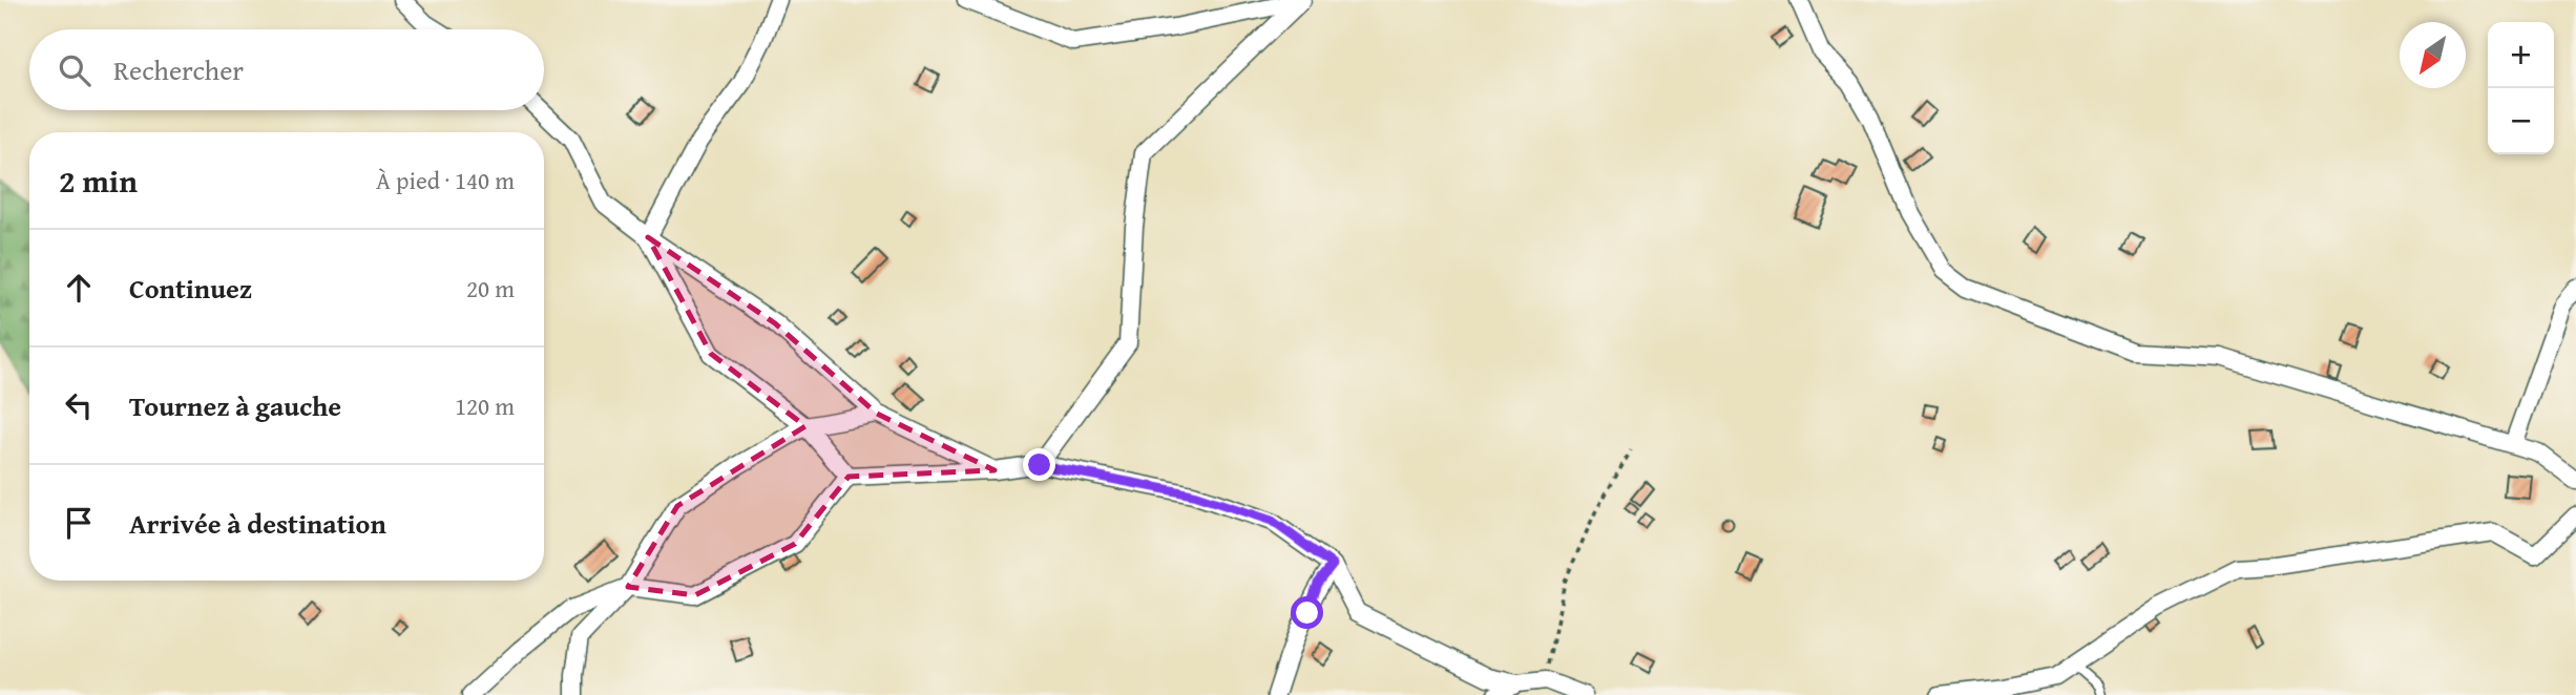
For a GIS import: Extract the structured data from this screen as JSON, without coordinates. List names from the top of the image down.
{
  "north": "bottom left",
  "page": {
    "map_buttons": ["+", "−"],
    "search": "Rechercher",
    "heading": ["2 min", "À pied · 140 m"],
    "list": [
      ["Continuez", "20 m"],
      ["Tournez à gauche", "120 m"],
      "Arrivée à destination"
    ]
  }
}
